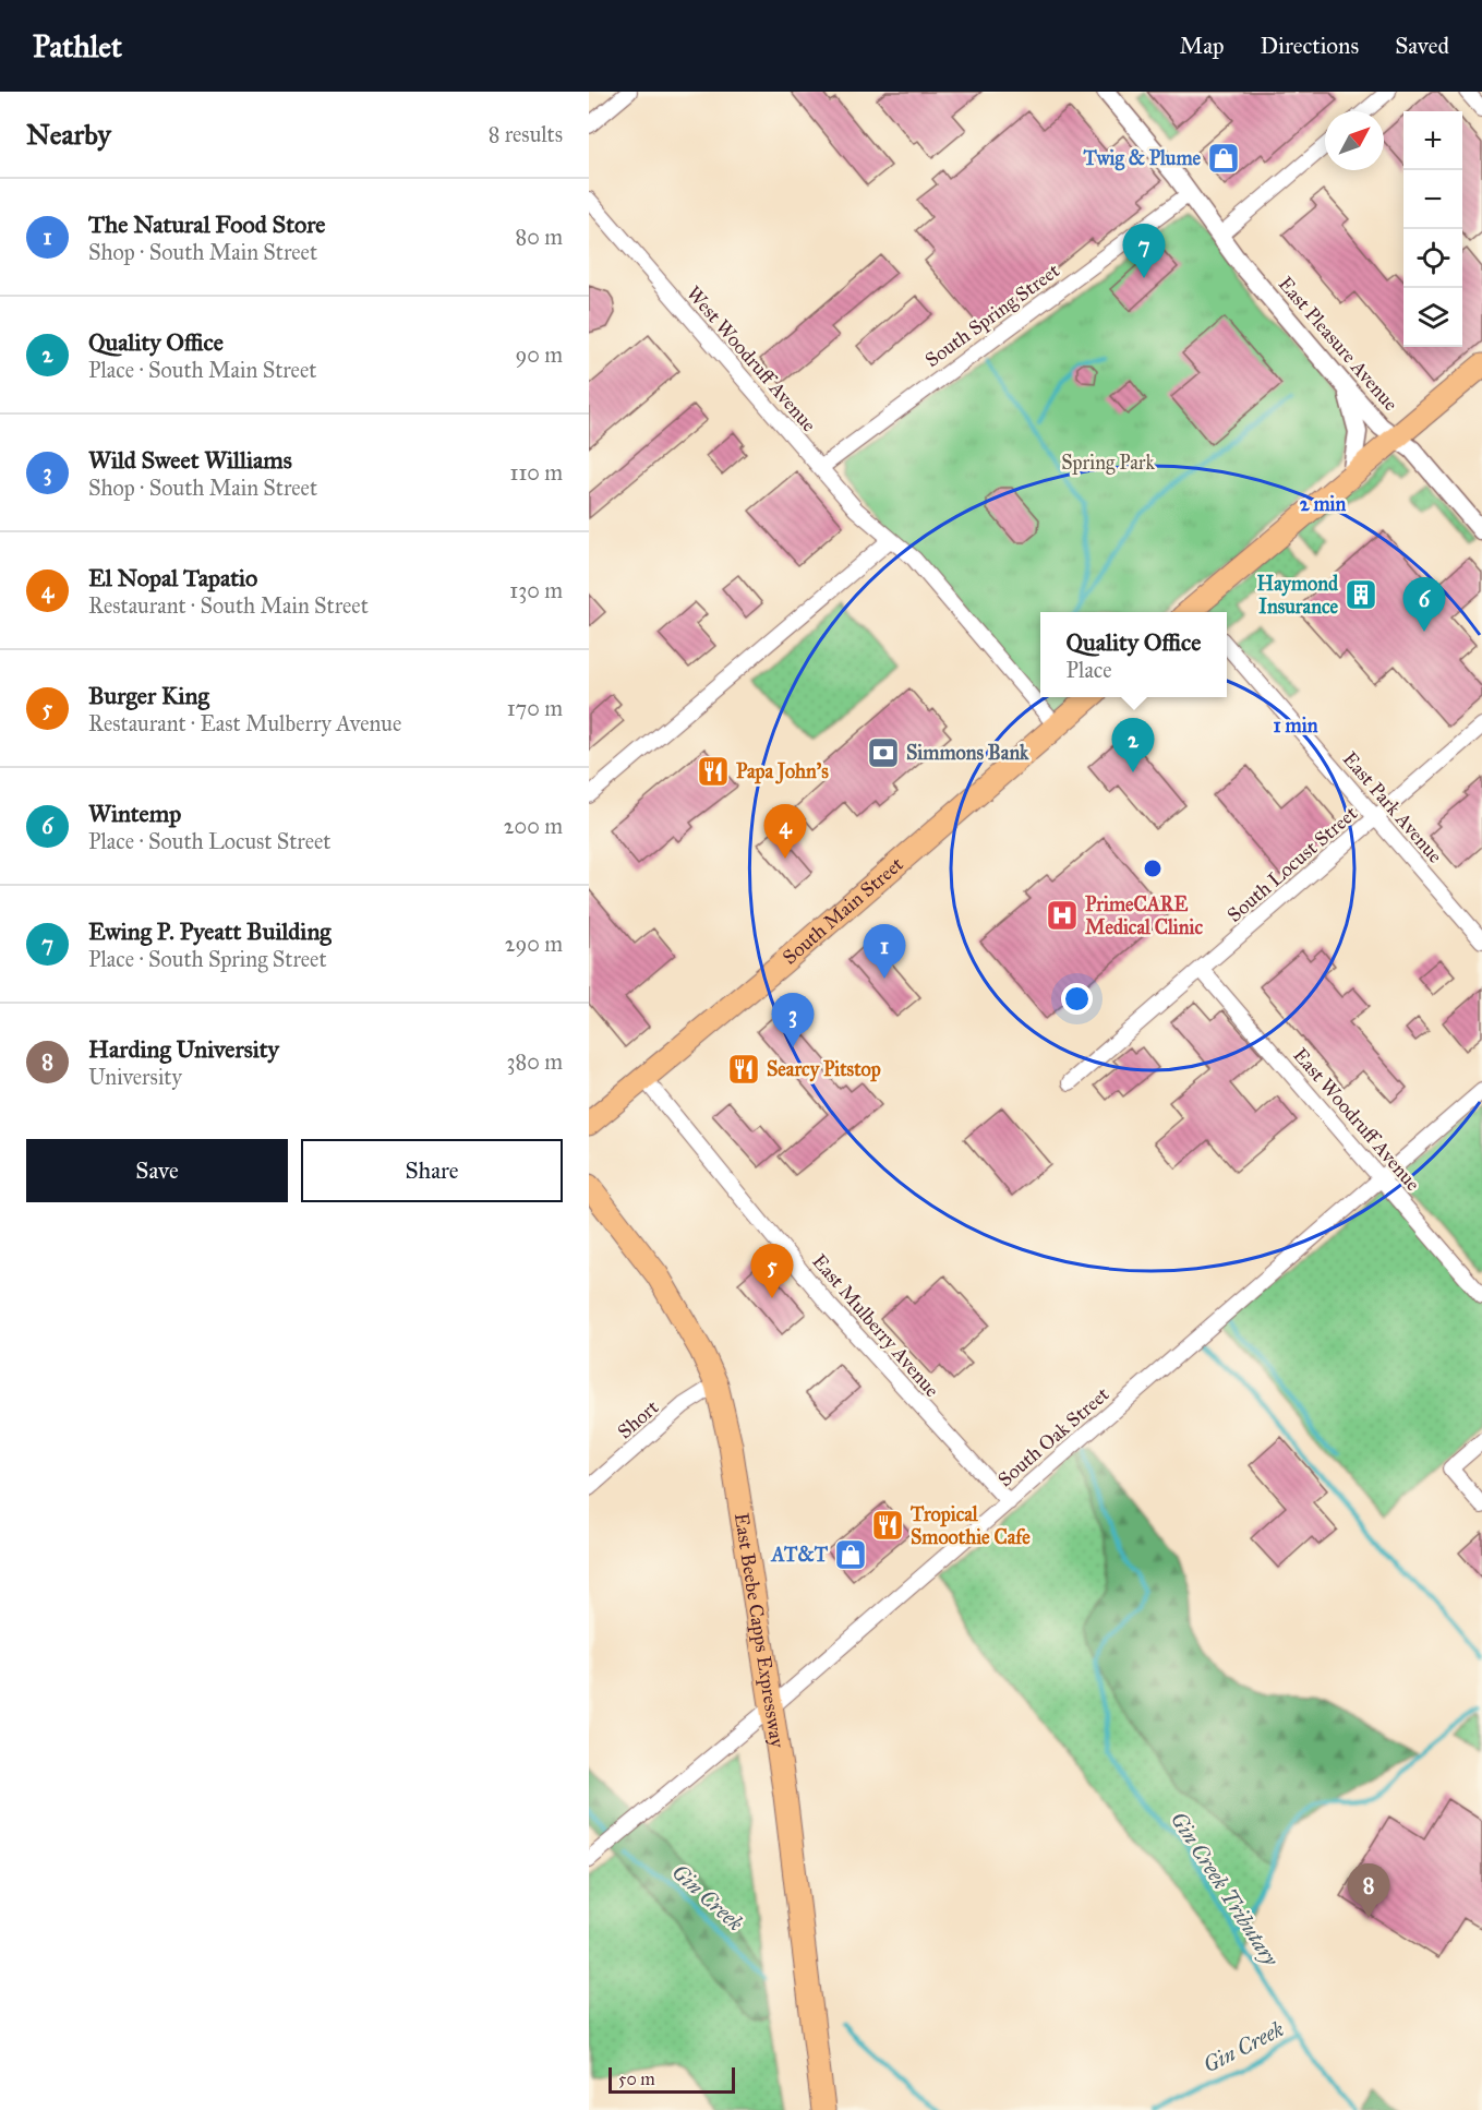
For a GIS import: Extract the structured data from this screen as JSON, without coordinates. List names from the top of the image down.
{
  "streets": {
    "main road": ["South Main Street", "East Beebe Capps Expressway"],
    "street": [
      "South Spring Street",
      "East Pleasure Avenue",
      "West Woodruff Avenue",
      "East Park Avenue",
      "South Locust Street",
      "East Woodruff Avenue",
      "East Mulberry Avenue",
      "Short",
      "South Oak Street"
    ]
  },
  "crossings": [
    ["South Spring Street", "East Pleasure Avenue"],
    ["South Spring Street", "West Woodruff Avenue"],
    ["East Park Avenue", "South Locust Street"],
    ["South Locust Street", "East Woodruff Avenue"],
    ["South Main Street", "East Mulberry Avenue"],
    ["East Woodruff Avenue", "South Oak Street"],
    ["East Mulberry Avenue", "South Oak Street"],
    ["Short", "East Beebe Capps Expressway"],
    ["South Oak Street", "East Beebe Capps Expressway"]
  ],
  "water": ["Gin Creek Tributary", "Gin Creek"],
  "parks": ["Spring Park"],
  "places": {
    "shop": ["Twig & Plume", "AT&T"],
    "building": ["Haymond Insurance"],
    "bank": ["Simmons Bank"],
    "restaurant": ["Papa John's", "Searcy Pitstop", "Tropical Smoothie Cafe"],
    "hospital": ["PrimeCARE Medical Clinic"]
  },
  "scale_bar": "50 m",
  "north": "top right",
  "page": {
    "header": "Pathlet",
    "nav": ["Map", "Directions", "Saved"],
    "heading": ["Nearby", "8 results"],
    "map_buttons": ["+", "−"],
    "list": [
      {
        "mark": "1",
        "name": "The Natural Food Store",
        "note": "Shop · South Main Street",
        "value": "80 m"
      },
      {
        "mark": "2",
        "name": "Quality Office",
        "note": "Place · South Main Street",
        "value": "90 m"
      },
      {
        "mark": "3",
        "name": "Wild Sweet Williams",
        "note": "Shop · South Main Street",
        "value": "110 m"
      },
      {
        "mark": "4",
        "name": "El Nopal Tapatio",
        "note": "Restaurant · South Main Street",
        "value": "130 m"
      },
      {
        "mark": "5",
        "name": "Burger King",
        "note": "Restaurant · East Mulberry Avenue",
        "value": "170 m"
      },
      {
        "mark": "6",
        "name": "Wintemp",
        "note": "Place · South Locust Street",
        "value": "200 m"
      },
      {
        "mark": "7",
        "name": "Ewing P. Pyeatt Building",
        "note": "Place · South Spring Street",
        "value": "290 m"
      },
      {
        "mark": "8",
        "name": "Harding University",
        "note": "University",
        "value": "380 m"
      }
    ],
    "pins": [
      "7",
      "6",
      "2",
      "4",
      "1",
      "3",
      "5",
      "8"
    ],
    "popup": ["Quality Office", "Place"],
    "buttons": ["Save", "Share"],
    "scale": "50 m"
  },
  "rings": ["2 min", "1 min"]
}
